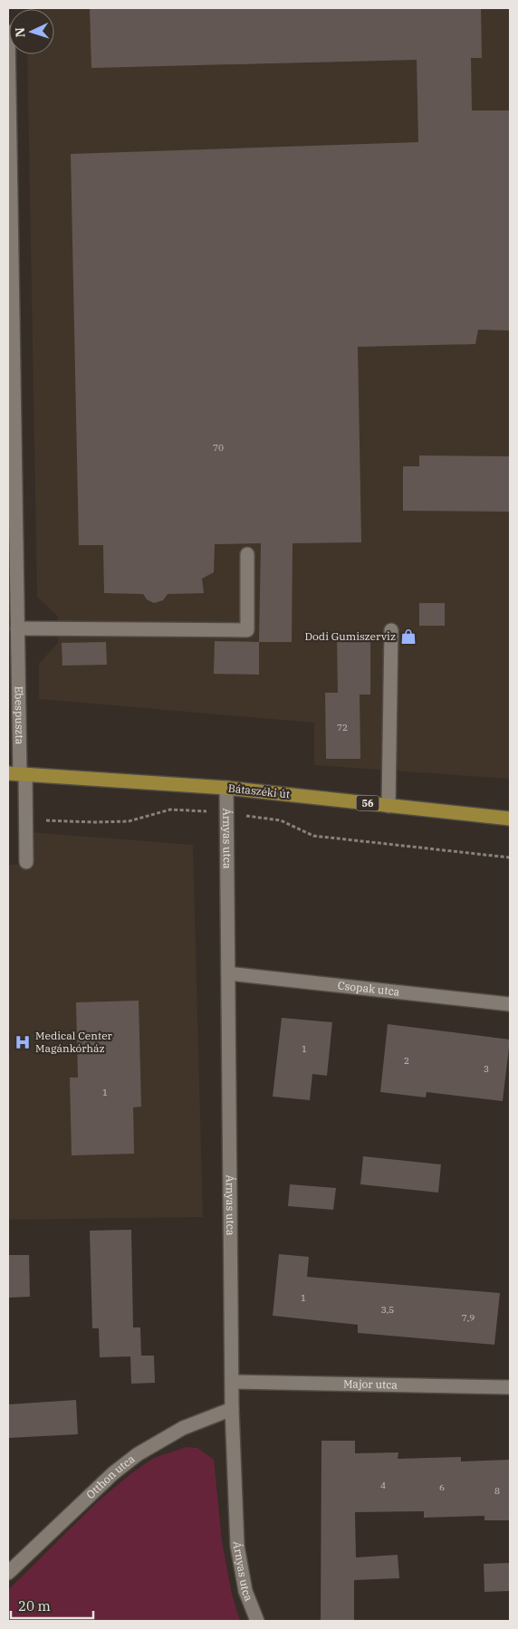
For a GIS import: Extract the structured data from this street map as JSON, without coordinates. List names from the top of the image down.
{
  "streets": {
    "main road": ["Bátaszéki út", "56"],
    "street": [
      "Ebespuszta",
      "Árnyas utca",
      "Csopak utca",
      "Major utca",
      "Otthon utca"
    ]
  },
  "crossings": [
    ["Ebespuszta", "Bátaszéki út"],
    ["Bátaszéki út", "Árnyas utca"],
    ["Árnyas utca", "Csopak utca"],
    ["Árnyas utca", "Major utca"],
    ["Árnyas utca", "Otthon utca"]
  ],
  "places": {
    "shop": ["Dodi Gumiszerviz"],
    "hospital": ["Medical Center Magánkórház"]
  },
  "house_numbers": [
    "70",
    "72",
    "1",
    "2",
    "3",
    "1",
    "1",
    "3,5",
    "7,9",
    "4",
    "6",
    "8"
  ],
  "scale_bar": "20 m",
  "north": "left"
}
